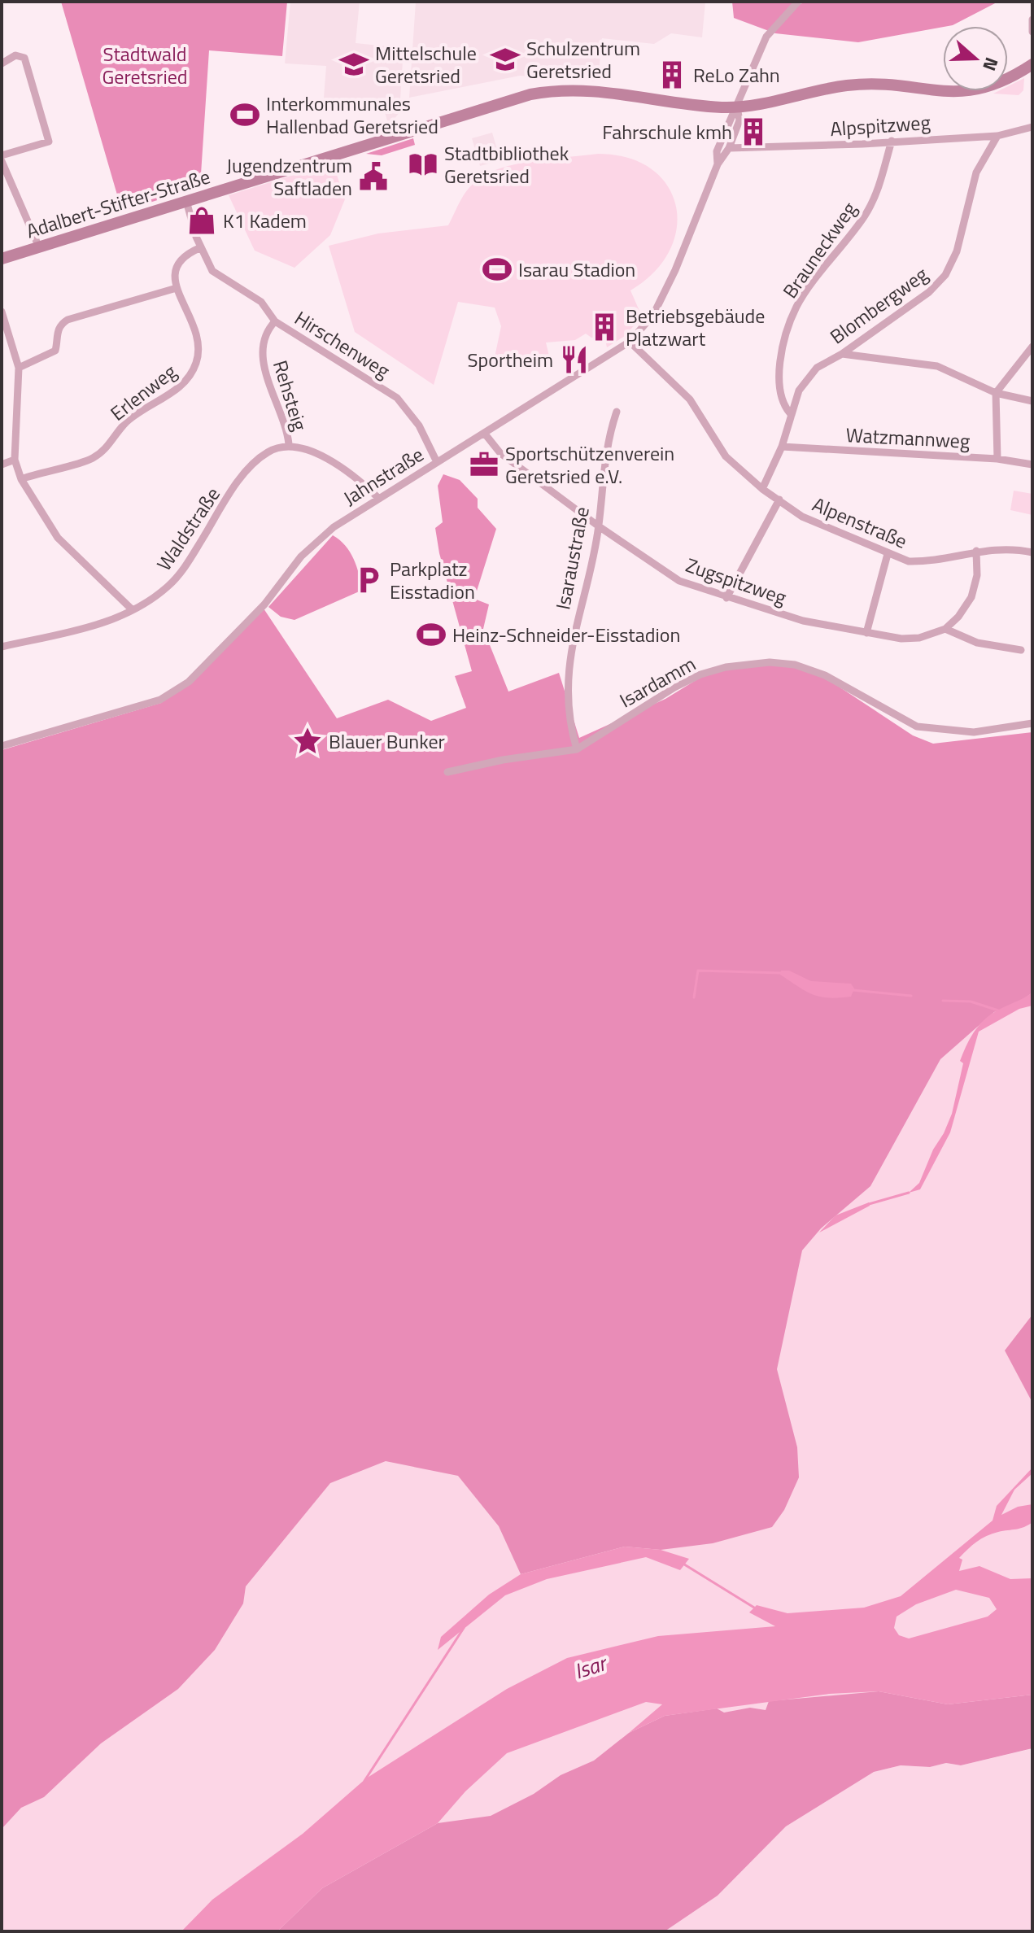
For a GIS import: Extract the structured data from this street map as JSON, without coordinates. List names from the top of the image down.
{
  "streets": {
    "street": [
      "Alpspitzweg",
      "Adalbert-Stifter-Straße",
      "Brauneckweg",
      "Blombergweg",
      "Hirschenweg",
      "Erlenweg",
      "Rehsteig",
      "Watzmannweg",
      "Jahnstraße",
      "Alpenstraße",
      "Waldstraße",
      "Isaraustraße",
      "Zugspitzweg",
      "Isardamm"
    ]
  },
  "crossings": [
    ["Alpspitzweg", "Brauneckweg"],
    ["Alpspitzweg", "Blombergweg"],
    ["Alpspitzweg", "Jahnstraße"],
    ["Adalbert-Stifter-Straße", "Jahnstraße"],
    ["Brauneckweg", "Blombergweg"],
    ["Blombergweg", "Watzmannweg"],
    ["Blombergweg", "Alpenstraße"],
    ["Hirschenweg", "Rehsteig"],
    ["Hirschenweg", "Jahnstraße"],
    ["Rehsteig", "Waldstraße"],
    ["Jahnstraße", "Alpenstraße"],
    ["Jahnstraße", "Zugspitzweg"],
    ["Isaraustraße", "Zugspitzweg"],
    ["Isaraustraße", "Isardamm"]
  ],
  "water": ["Isar"],
  "parks": ["Stadtwald Geretsried"],
  "places": {
    "school or university": ["Schulzentrum Geretsried", "Mittelschule Geretsried"],
    "building": ["ReLo Zahn", "Fahrschule kmh", "Betriebsgebäude Platzwart"],
    "sports": ["Interkommunales Hallenbad Geretsried", "Isarau Stadion", "Heinz-Schneider-Eisstadion"],
    "library": ["Stadtbibliothek Geretsried"],
    "public building": ["Jugendzentrum Saftladen"],
    "shop": ["K1 Kadem"],
    "restaurant": ["Sportheim"],
    "office": ["Sportschützenverein Geretsried e.V."],
    "parking": ["Parkplatz Eisstadion"],
    "place": ["Blauer Bunker"]
  },
  "north": "right"
}
